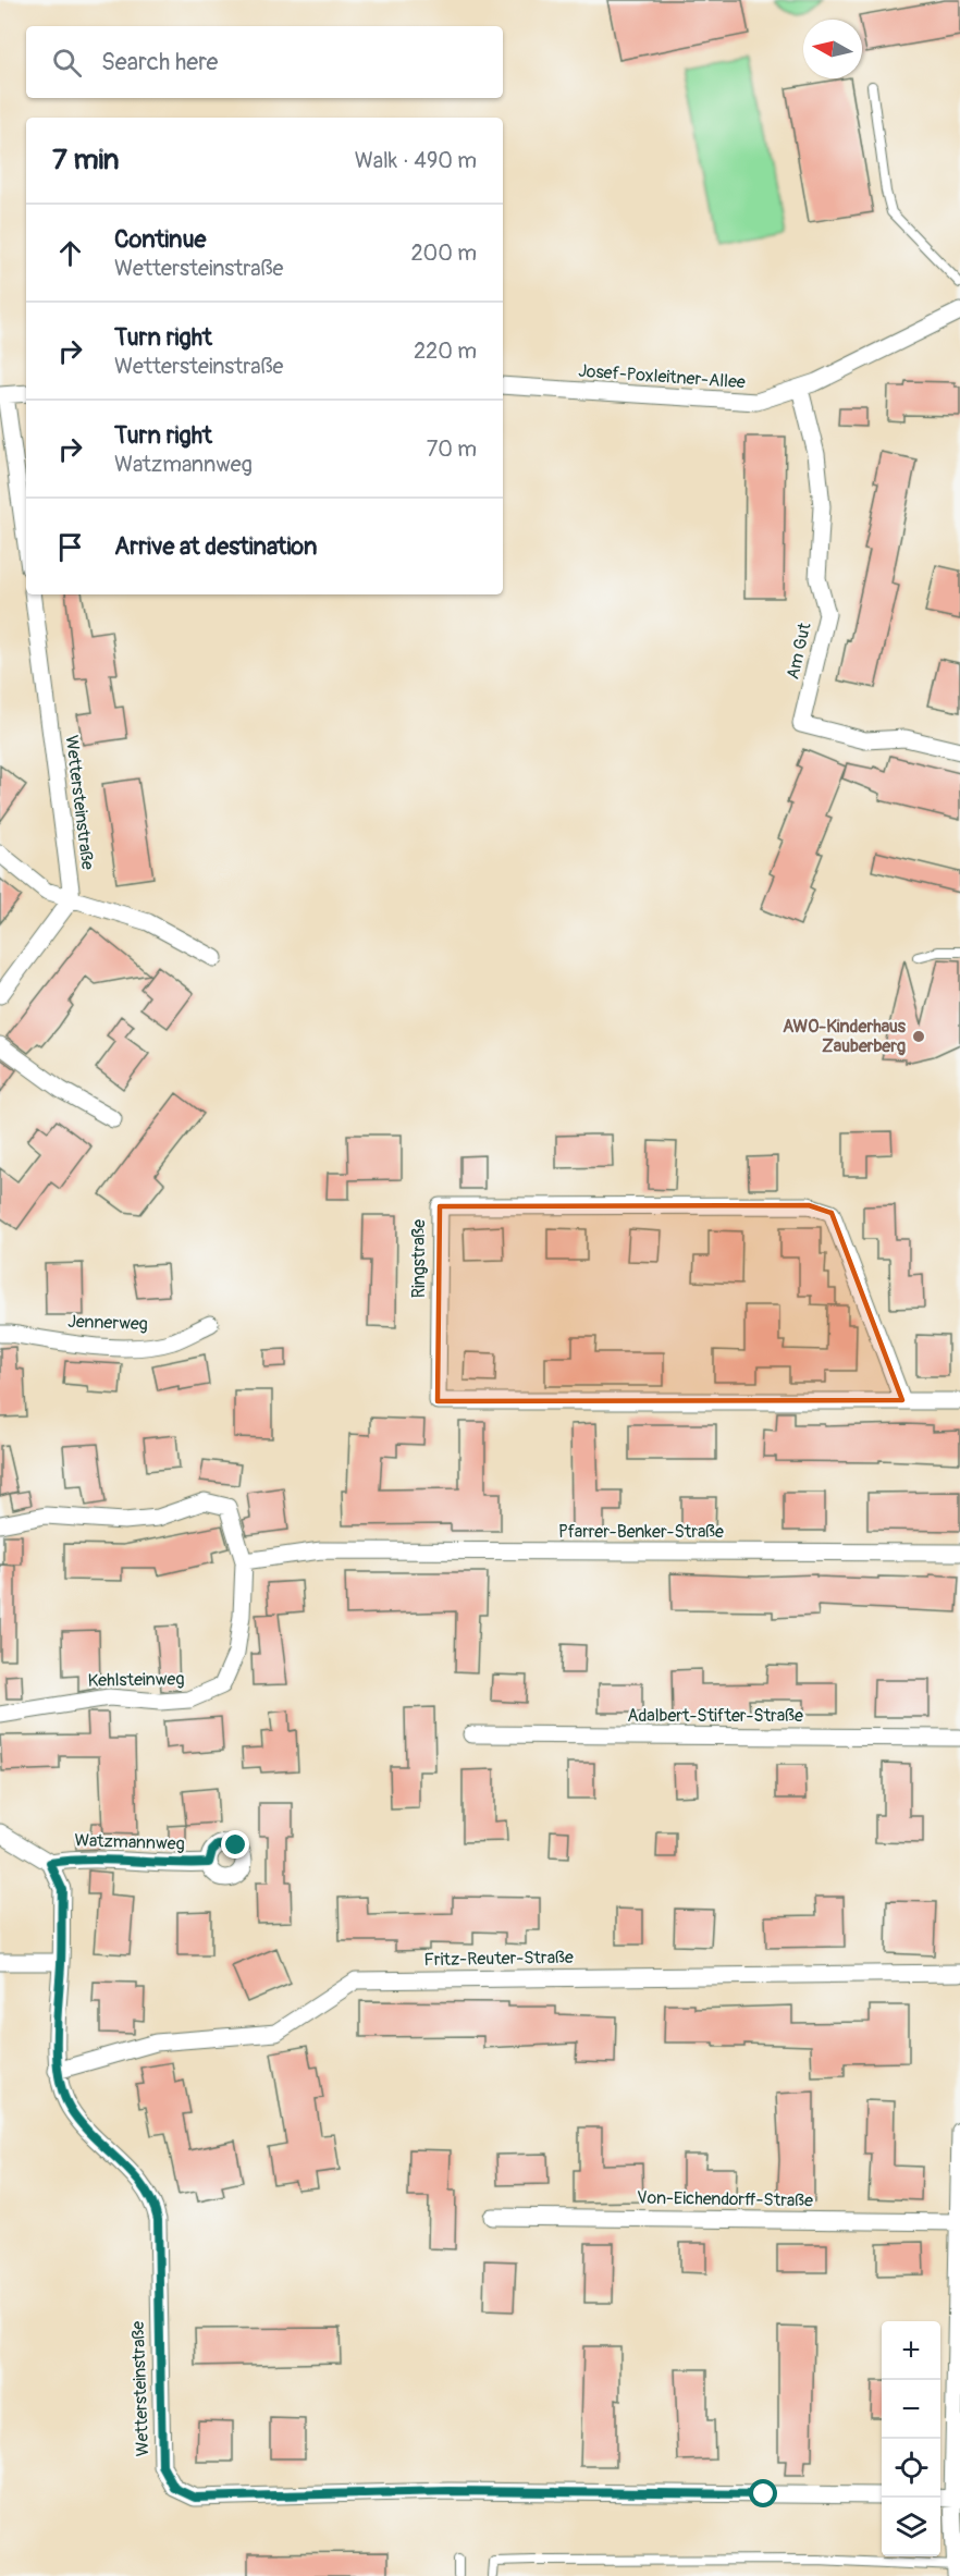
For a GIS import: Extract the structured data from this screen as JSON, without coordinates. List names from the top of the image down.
{
  "streets": {
    "street": [
      "Josef-Poxleitner-Allee",
      "Am Gut",
      "Wettersteinstraße",
      "Ringstraße",
      "Jennerweg",
      "Pfarrer-Benker-Straße",
      "Kehlsteinweg",
      "Adalbert-Stifter-Straße",
      "Watzmannweg",
      "Fritz-Reuter-Straße",
      "Von-Eichendorff-Straße"
    ]
  },
  "crossings": [
    ["Josef-Poxleitner-Allee", "Am Gut"],
    ["Wettersteinstraße", "Watzmannweg"],
    ["Wettersteinstraße", "Fritz-Reuter-Straße"],
    ["Pfarrer-Benker-Straße", "Kehlsteinweg"]
  ],
  "places": ["AWO-Kinderhaus Zauberberg"],
  "north": "left",
  "page": {
    "search": "Search here",
    "heading": ["7 min", "Walk · 490 m"],
    "list": [
      ["Continue", "Wettersteinstraße", "200 m"],
      ["Turn right", "Wettersteinstraße", "220 m"],
      ["Turn right", "Watzmannweg", "70 m"],
      "Arrive at destination"
    ],
    "map_buttons": ["+", "−"]
  }
}
